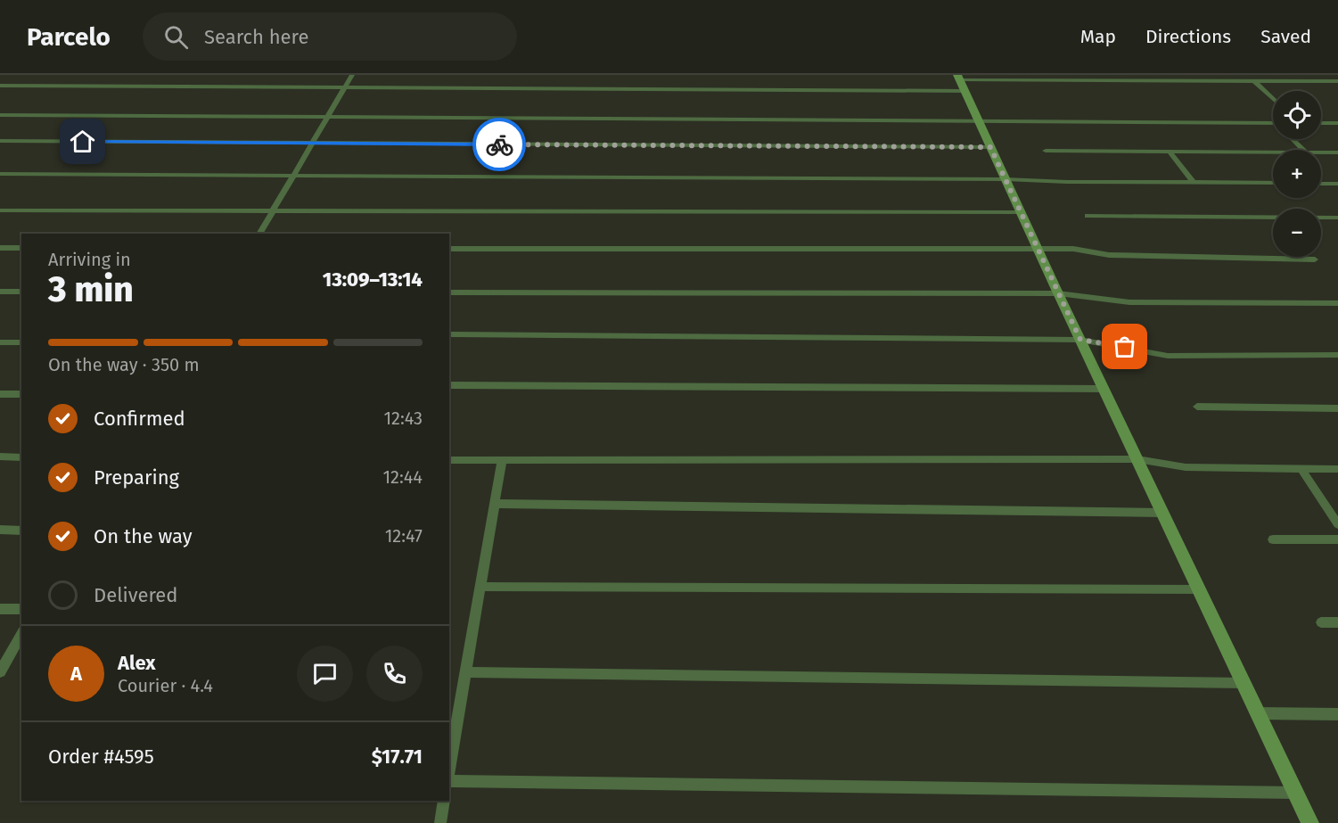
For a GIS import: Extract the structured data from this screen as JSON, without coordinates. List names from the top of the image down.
{
  "page": {
    "header": "Parcelo",
    "search": "Search here",
    "nav": ["Map", "Directions", "Saved"],
    "map_buttons": ["+", "−"],
    "heading": ["3 min", "Arriving in", "13:09–13:14"],
    "panel": [
      "Alex",
      "Courier · 4.4",
      "Order #4595",
      "$17.71"
    ],
    "bar": "On the way · 350 m",
    "list": [
      ["Confirmed", "12:43"],
      ["Preparing", "12:44"],
      ["On the way", "12:47"],
      "Delivered"
    ],
    "round": "A"
  }
}
